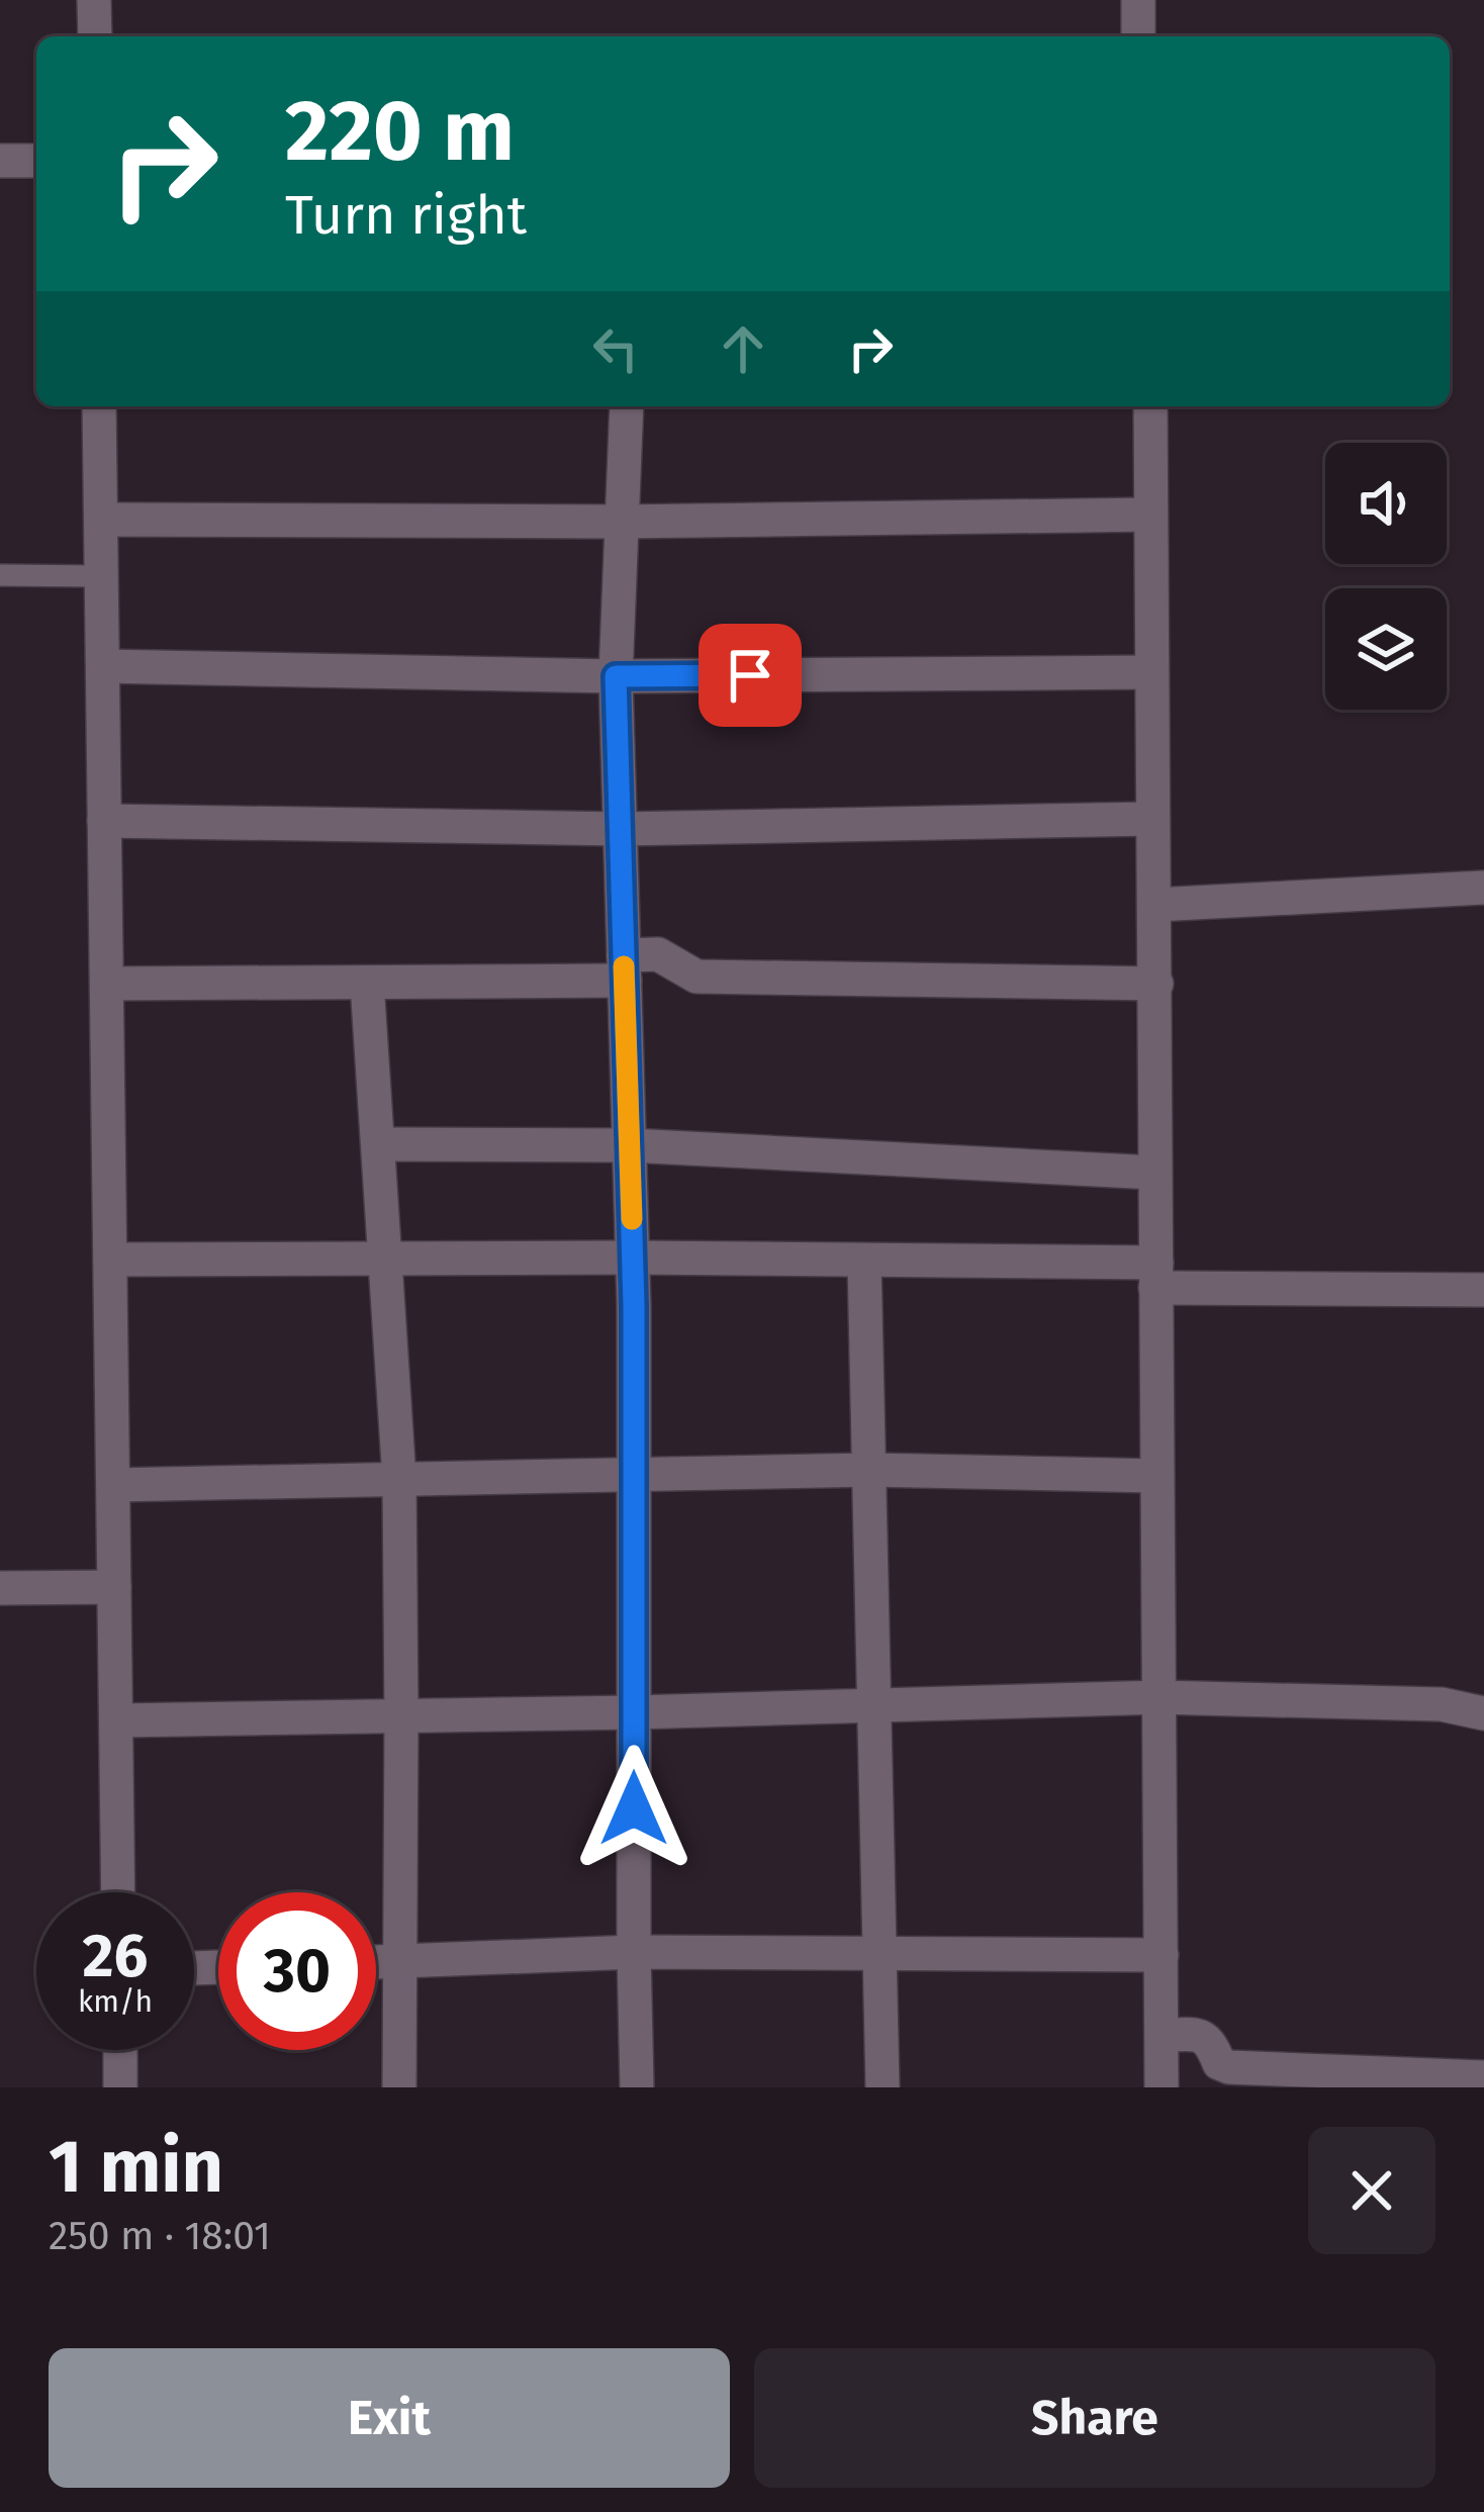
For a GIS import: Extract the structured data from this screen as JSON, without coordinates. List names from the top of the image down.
{
  "page": {
    "turn": ["220 m", "Turn right"],
    "speed": "26 km/h",
    "limit": "30",
    "heading": ["1 min", "250 m · 18:01"],
    "buttons": ["Exit", "Share"]
  }
}
